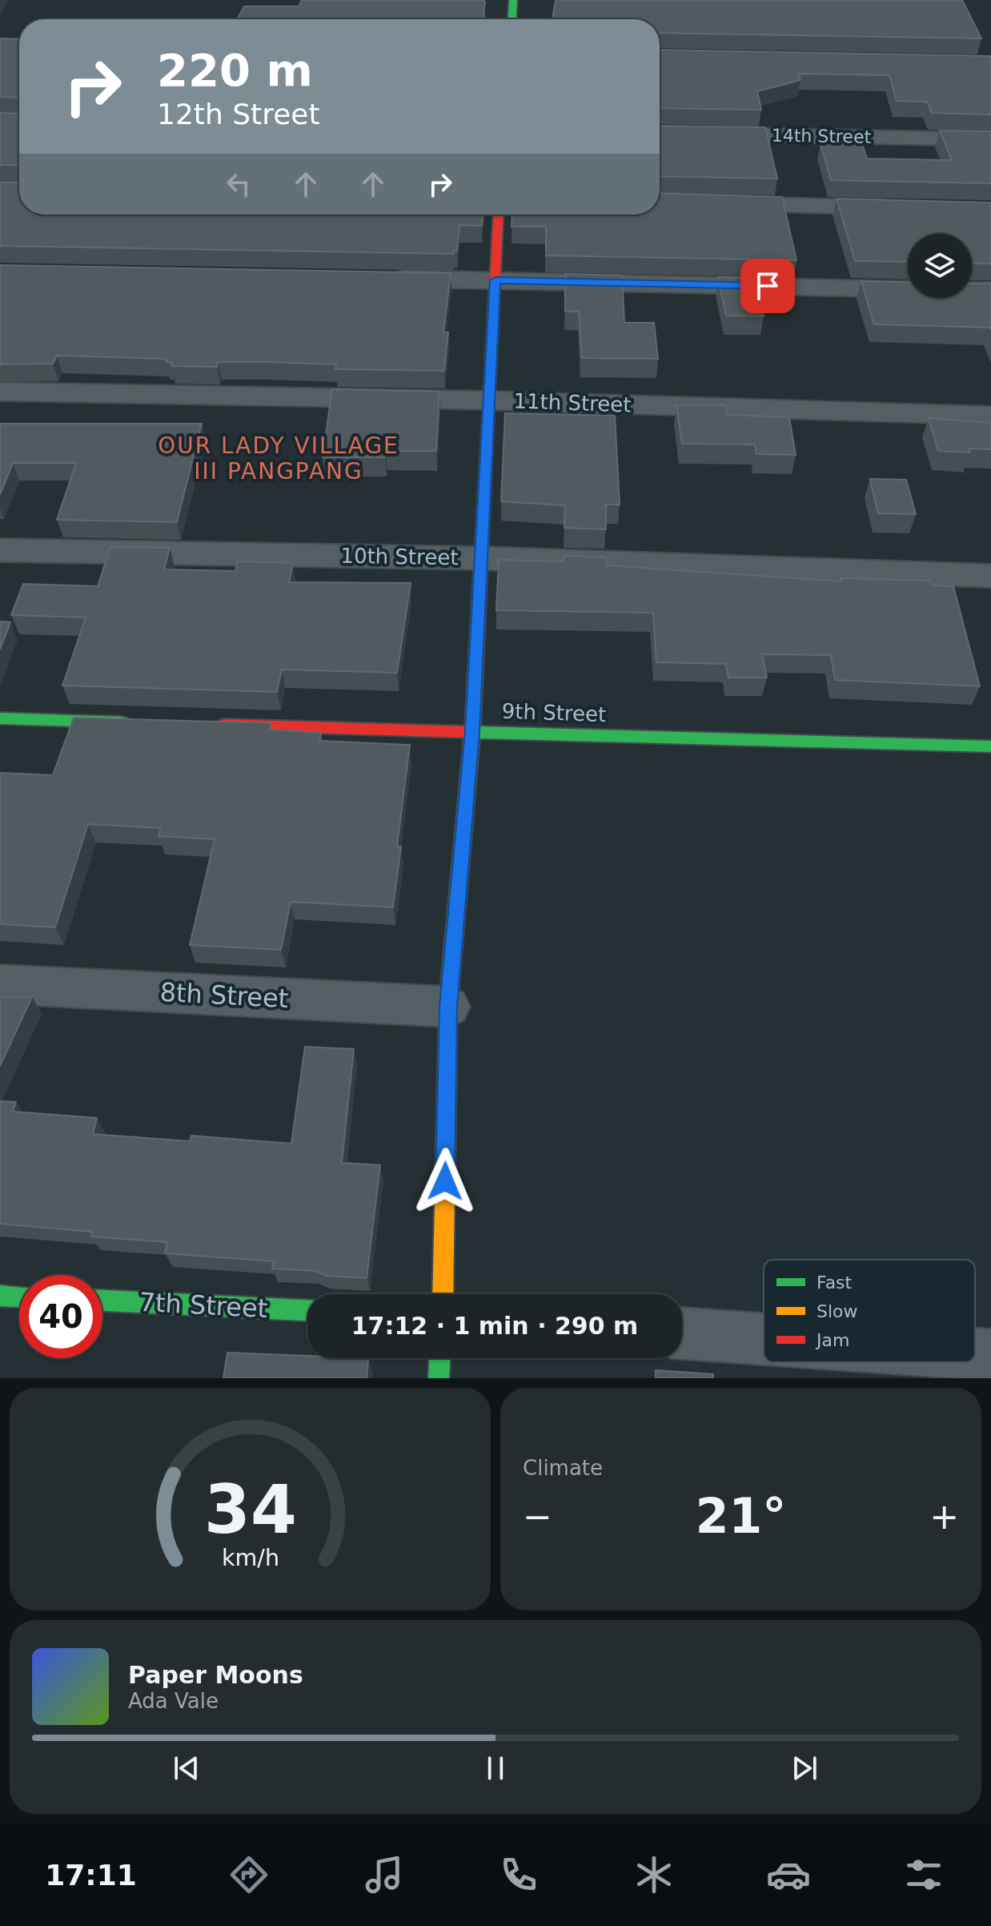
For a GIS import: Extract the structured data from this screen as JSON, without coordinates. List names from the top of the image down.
{
  "streets": {
    "street": [
      "14th Street",
      "11th Street",
      "10th Street",
      "9th Street",
      "8th Street",
      "7th Street"
    ]
  },
  "districts": ["OUR LADY VILLAGE III PANGPANG"],
  "legend": ["Fast", "Slow", "Jam"],
  "page": {
    "turn": ["220 m", "12th Street"],
    "limit": "40",
    "trip": "17:12 · 1 min · 290 m",
    "tile": "Climate",
    "heat": ["−", "21°", "+"],
    "song": ["Paper Moons", "Ada Vale"],
    "tabs": "17:11",
    "gauge": ["34", "km/h"]
  }
}
